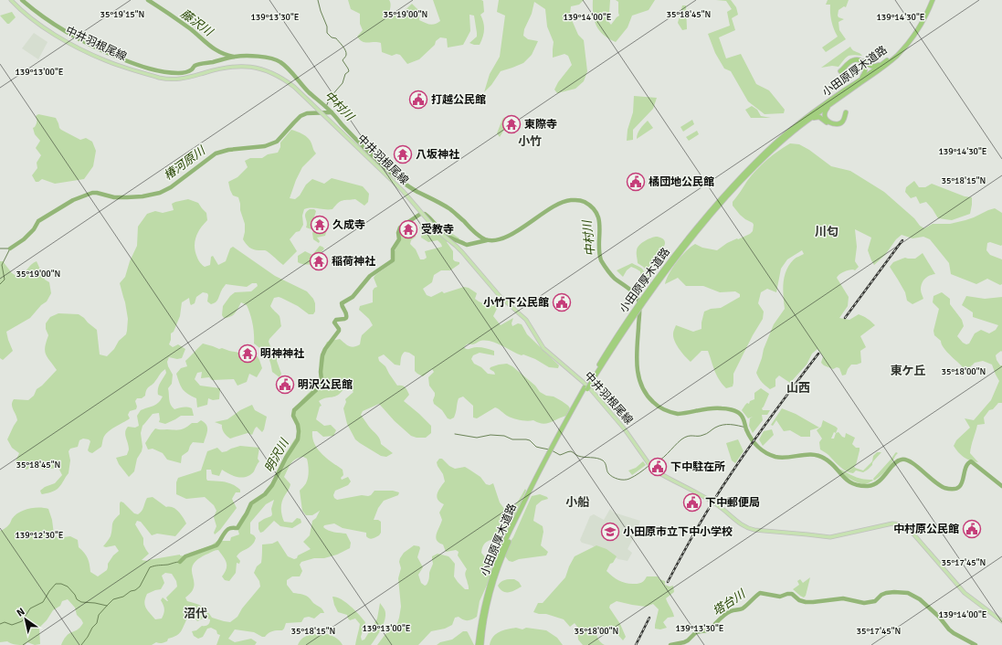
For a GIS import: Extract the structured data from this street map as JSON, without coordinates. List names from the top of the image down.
{
  "streets": {
    "highway": ["小田原厚木道路"],
    "main road": ["中井羽根尾線"]
  },
  "districts": [
    "小竹",
    "川匂",
    "東ケ丘",
    "山西",
    "小船",
    "沼代"
  ],
  "water": [
    "藤沢川",
    "中村川",
    "椿河原川",
    "明沢川",
    "塔台川"
  ],
  "places": {
    "public building": [
      "打越公民館",
      "橘団地公民館",
      "小竹下公民館",
      "明沢公民館",
      "下中駐在所",
      "下中郵便局",
      "中村原公民館"
    ],
    "temple": [
      "東際寺",
      "八坂神社",
      "久成寺",
      "受教寺",
      "稲荷神社",
      "明神神社"
    ],
    "school or university": ["小田原市立下中小学校"]
  },
  "north": "top left",
  "coordinates": [
    "35°19'15\"N",
    "35°19'00\"N",
    "35°18'45\"N",
    "139°13'30\"E",
    "139°14'00\"E",
    "139°14'30\"E",
    "139°13'00\"E",
    "35°18'15\"N",
    "35°18'00\"N",
    "139°12'30\"E",
    "35°17'45\"N"
  ]
}
